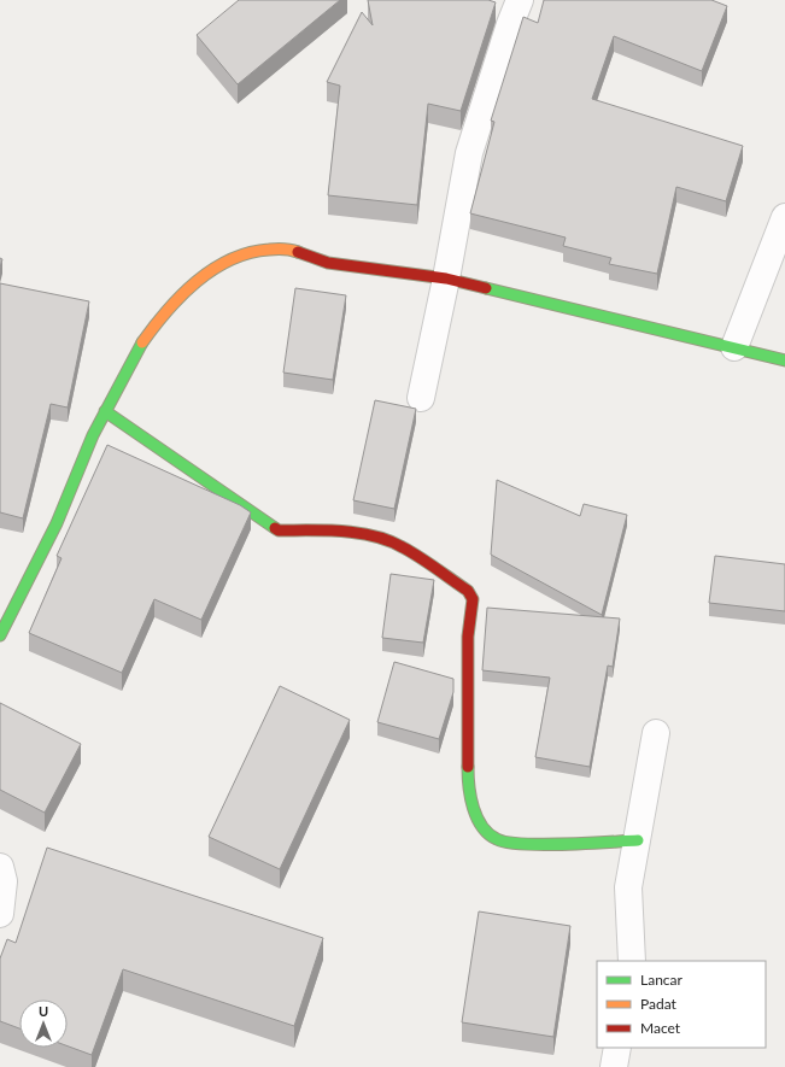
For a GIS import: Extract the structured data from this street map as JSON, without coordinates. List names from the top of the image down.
{
  "legend": ["Lancar", "Padat", "Macet"],
  "north": "top"
}
